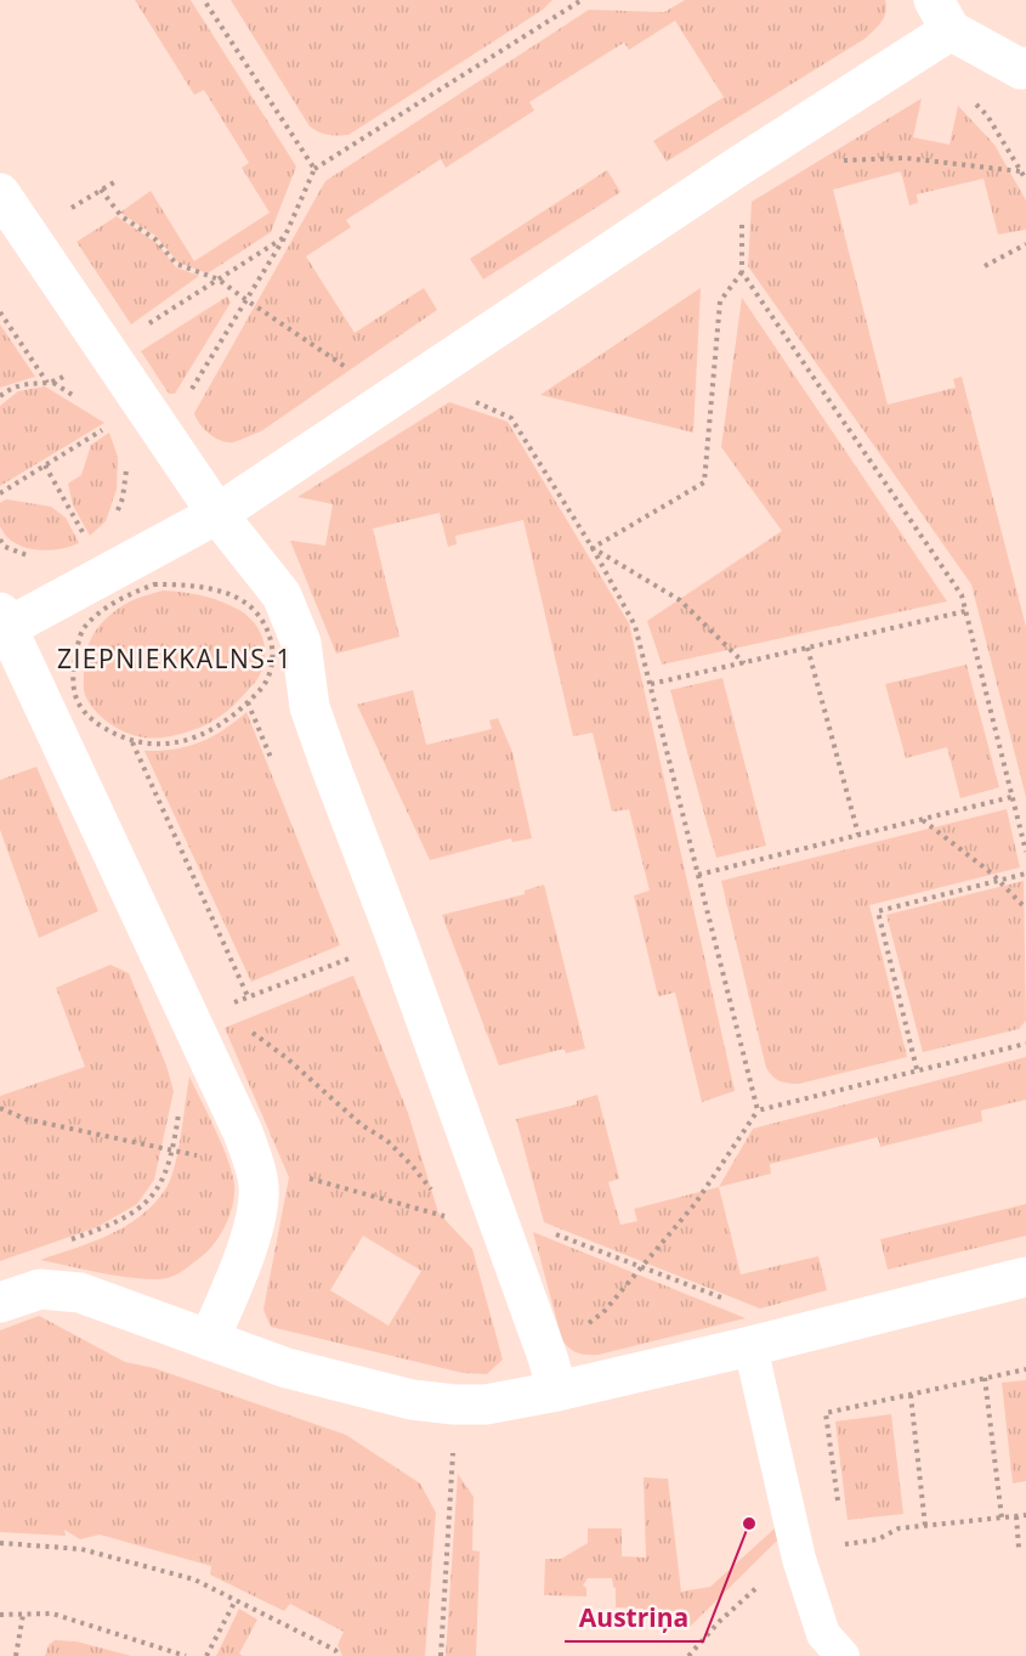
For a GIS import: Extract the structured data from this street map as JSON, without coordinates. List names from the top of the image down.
{
  "districts": ["ZIEPNIEKKALNS-1"],
  "places": ["Austriņa"]
}
